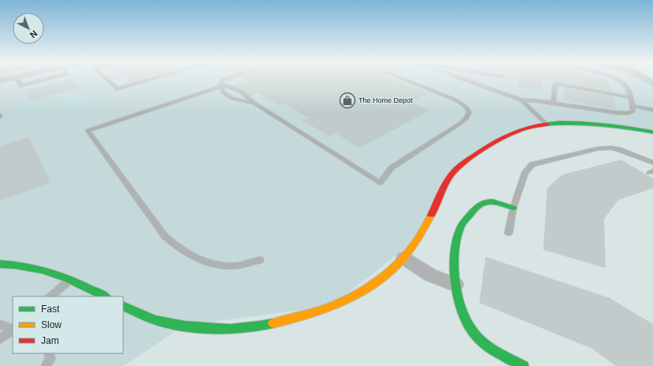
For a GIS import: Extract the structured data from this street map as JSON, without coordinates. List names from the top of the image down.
{
  "places": {
    "shop": ["The Home Depot"]
  },
  "legend": ["Fast", "Slow", "Jam"],
  "north": "bottom right"
}
